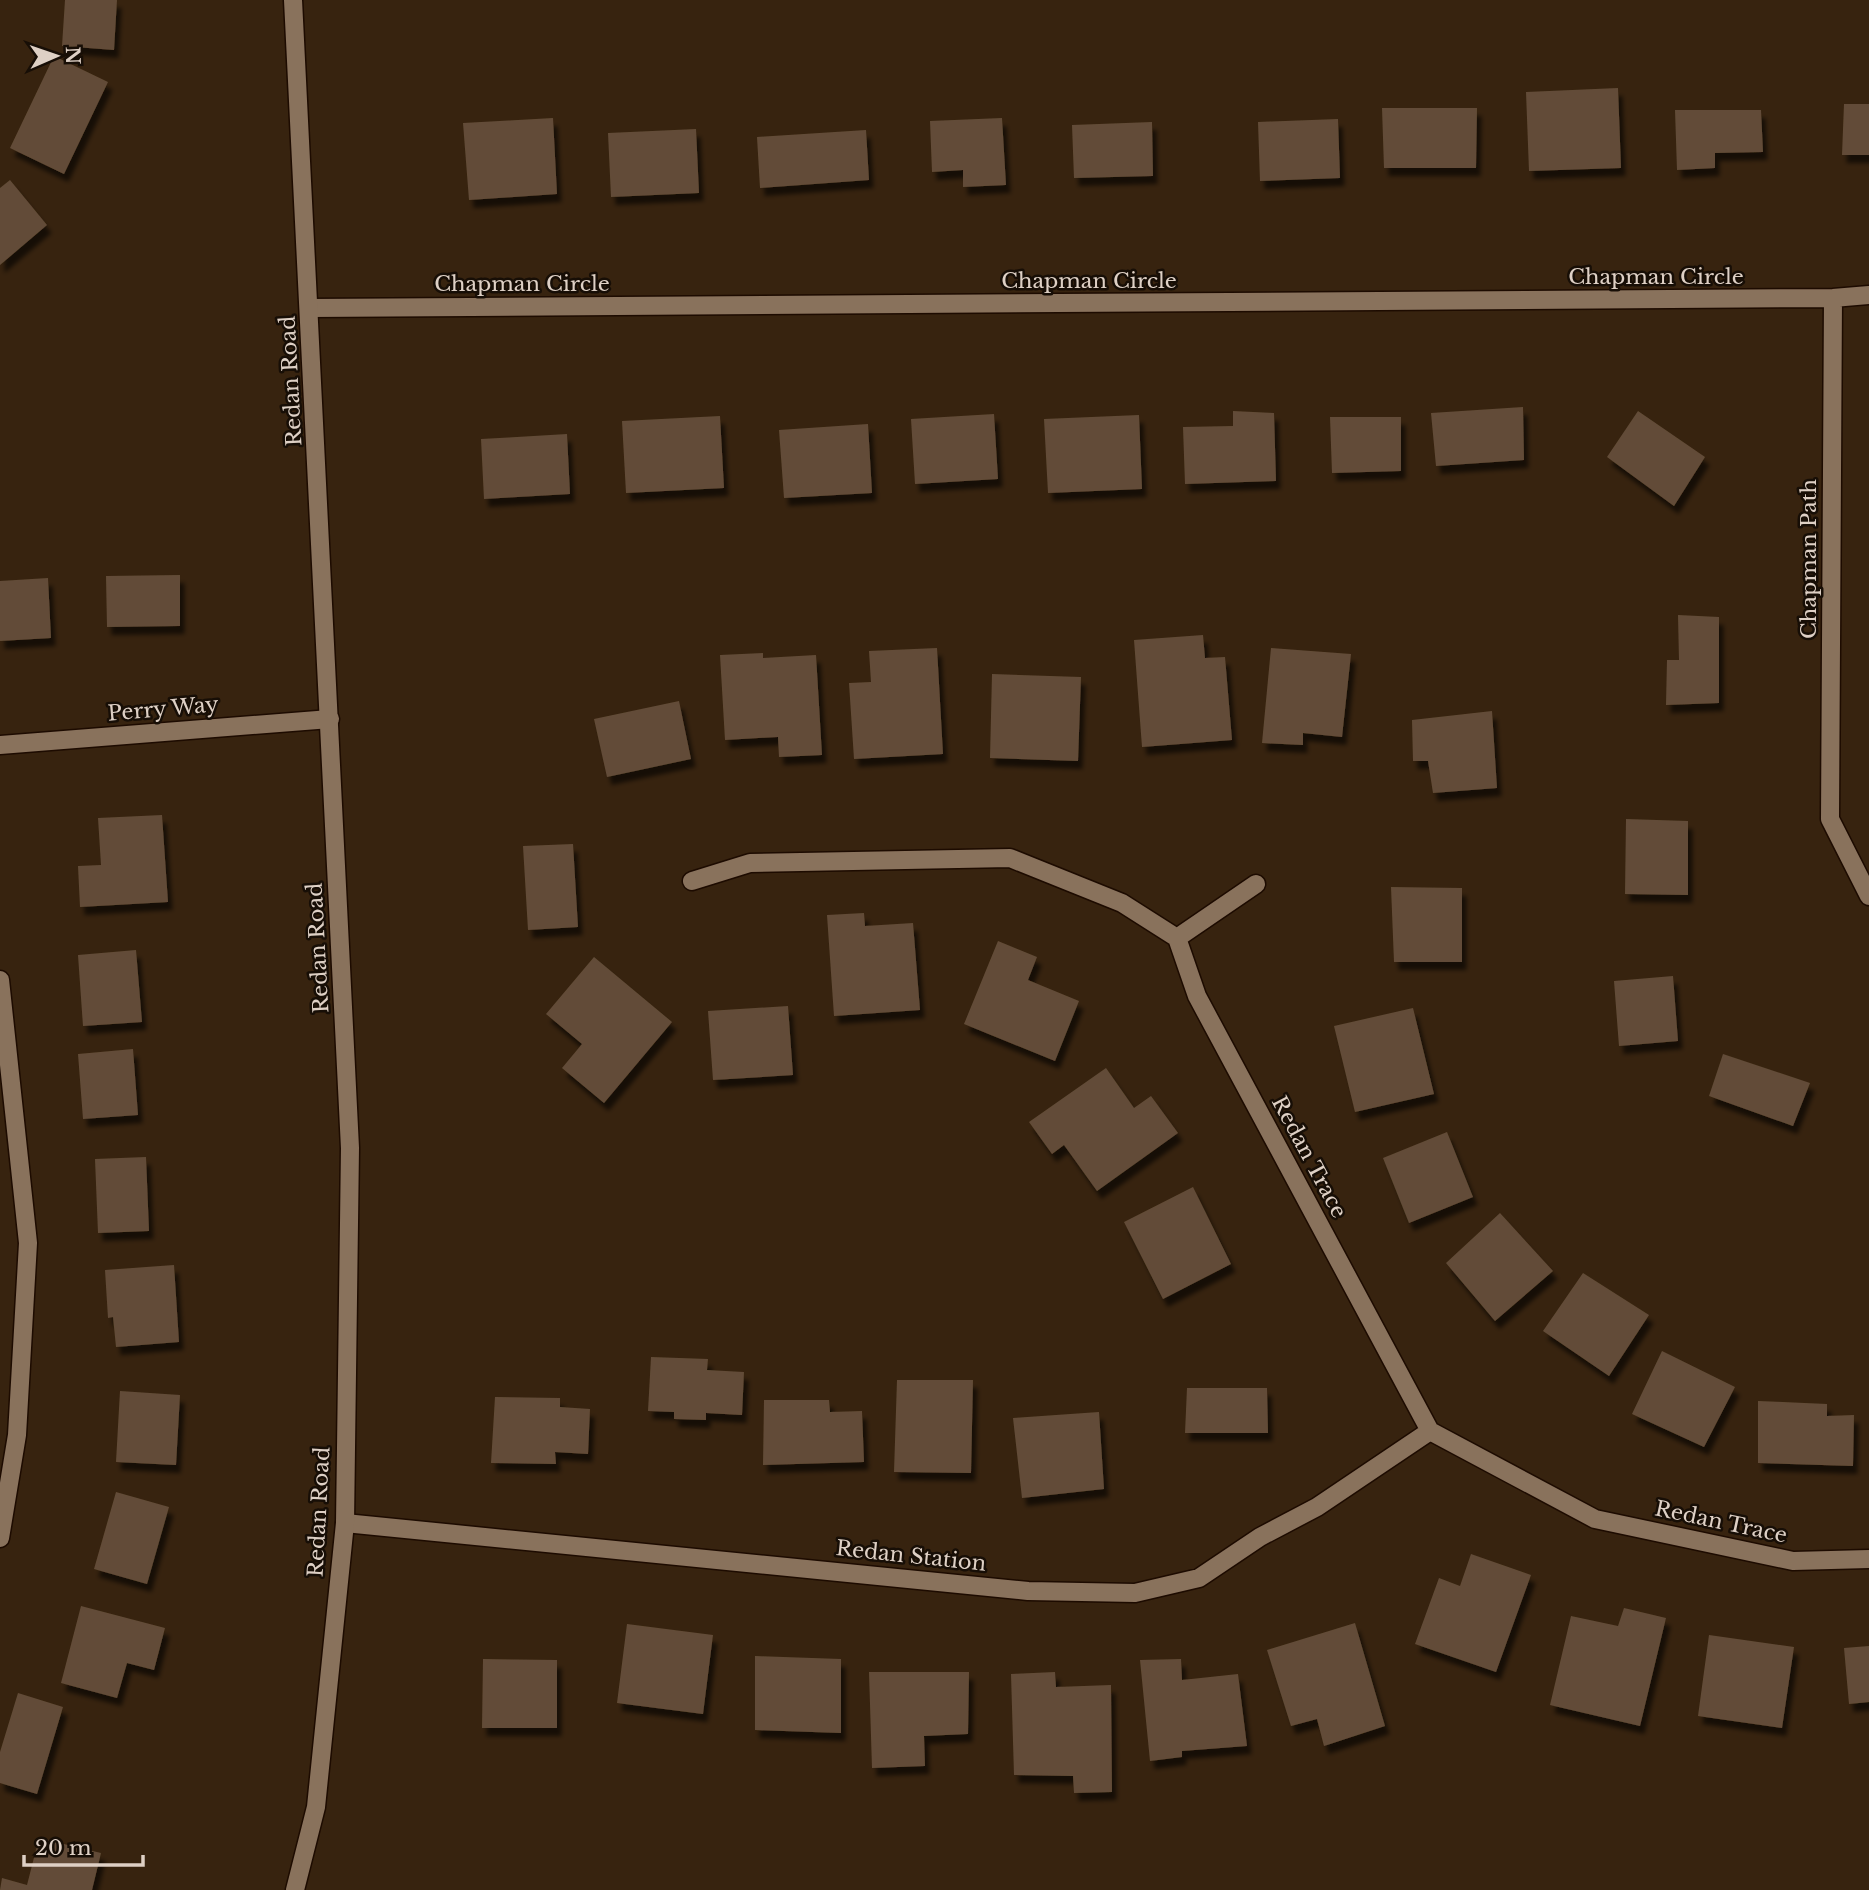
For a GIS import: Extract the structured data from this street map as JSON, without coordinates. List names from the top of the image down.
{
  "streets": {
    "street": [
      "Chapman Circle",
      "Redan Road",
      "Chapman Path",
      "Perry Way",
      "Redan Trace",
      "Redan Station"
    ]
  },
  "crossings": [
    ["Chapman Circle", "Redan Road"],
    ["Chapman Circle", "Chapman Path"],
    ["Redan Road", "Perry Way"],
    ["Redan Road", "Redan Station"],
    ["Redan Trace", "Redan Station"]
  ],
  "scale_bar": "20 m",
  "north": "right"
}
